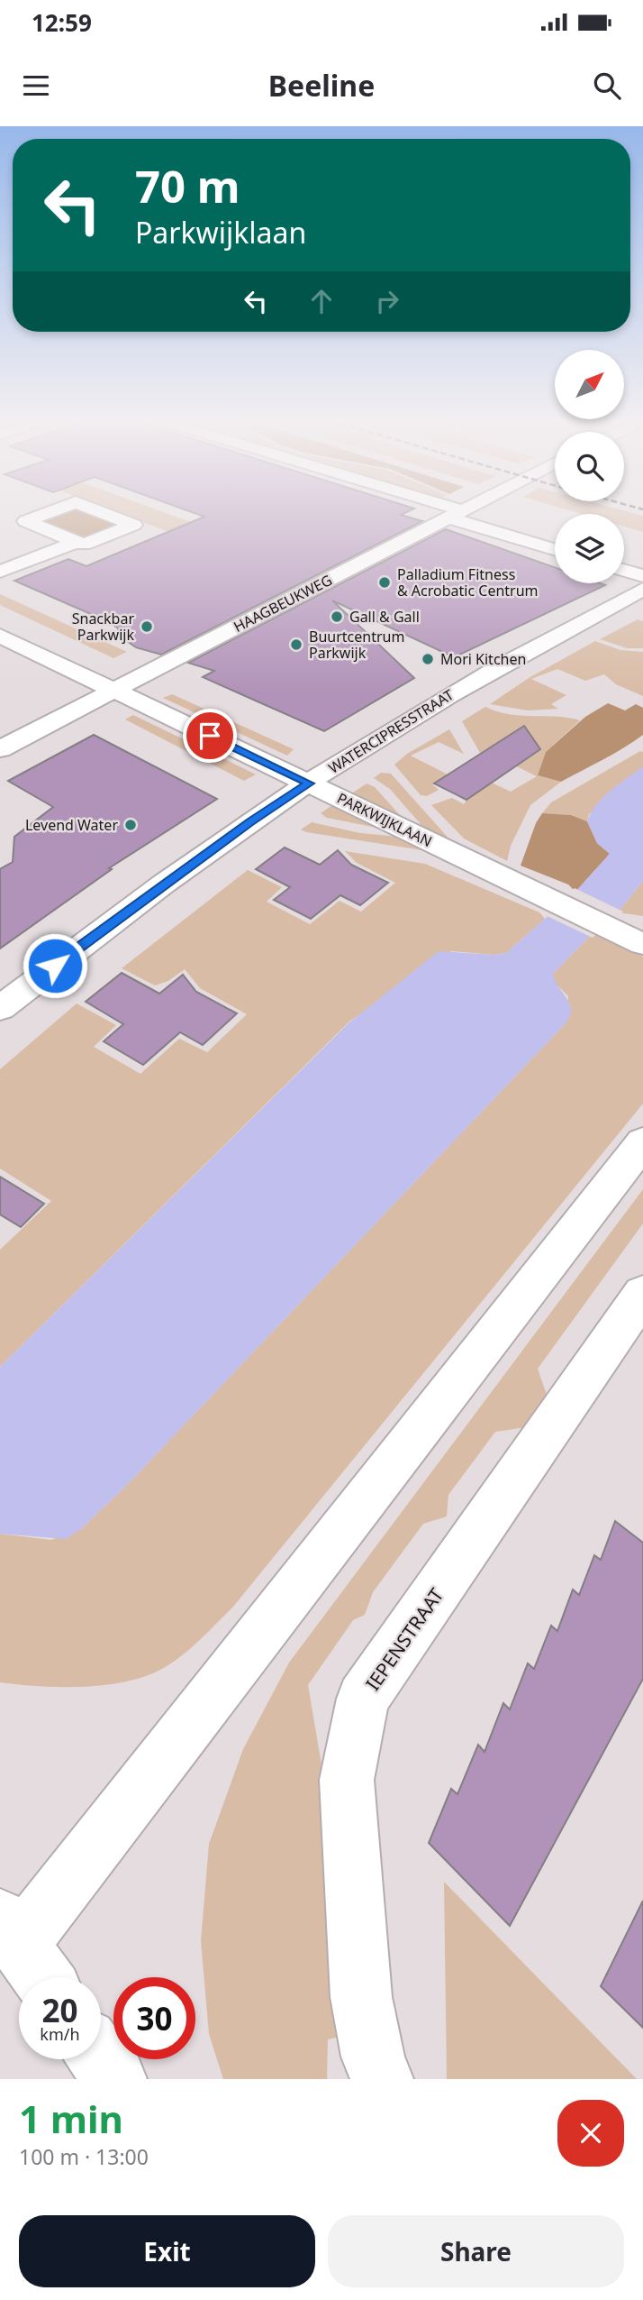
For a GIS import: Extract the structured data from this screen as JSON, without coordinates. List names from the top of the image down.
{
  "streets": {
    "street": [
      "HAAGBEUKWEG",
      "WATERCIPRESSTRAAT",
      "PARKWIJKLAAN",
      "IEPENSTRAAT"
    ]
  },
  "crossings": [
    ["HAAGBEUKWEG", "PARKWIJKLAAN"],
    ["WATERCIPRESSTRAAT", "PARKWIJKLAAN"]
  ],
  "places": [
    "Palladium Fitness & Acrobatic Centrum",
    "Gall & Gall",
    "Snackbar Parkwijk",
    "Buurtcentrum Parkwijk",
    "Mori Kitchen",
    "Levend Water"
  ],
  "north": "top right",
  "page": {
    "status": "12:59",
    "header": "Beeline",
    "turn": ["70 m", "Parkwijklaan"],
    "speed": "20 km/h",
    "limit": "30",
    "heading": ["1 min", "100 m · 13:00"],
    "buttons": ["Exit", "Share"]
  }
}
